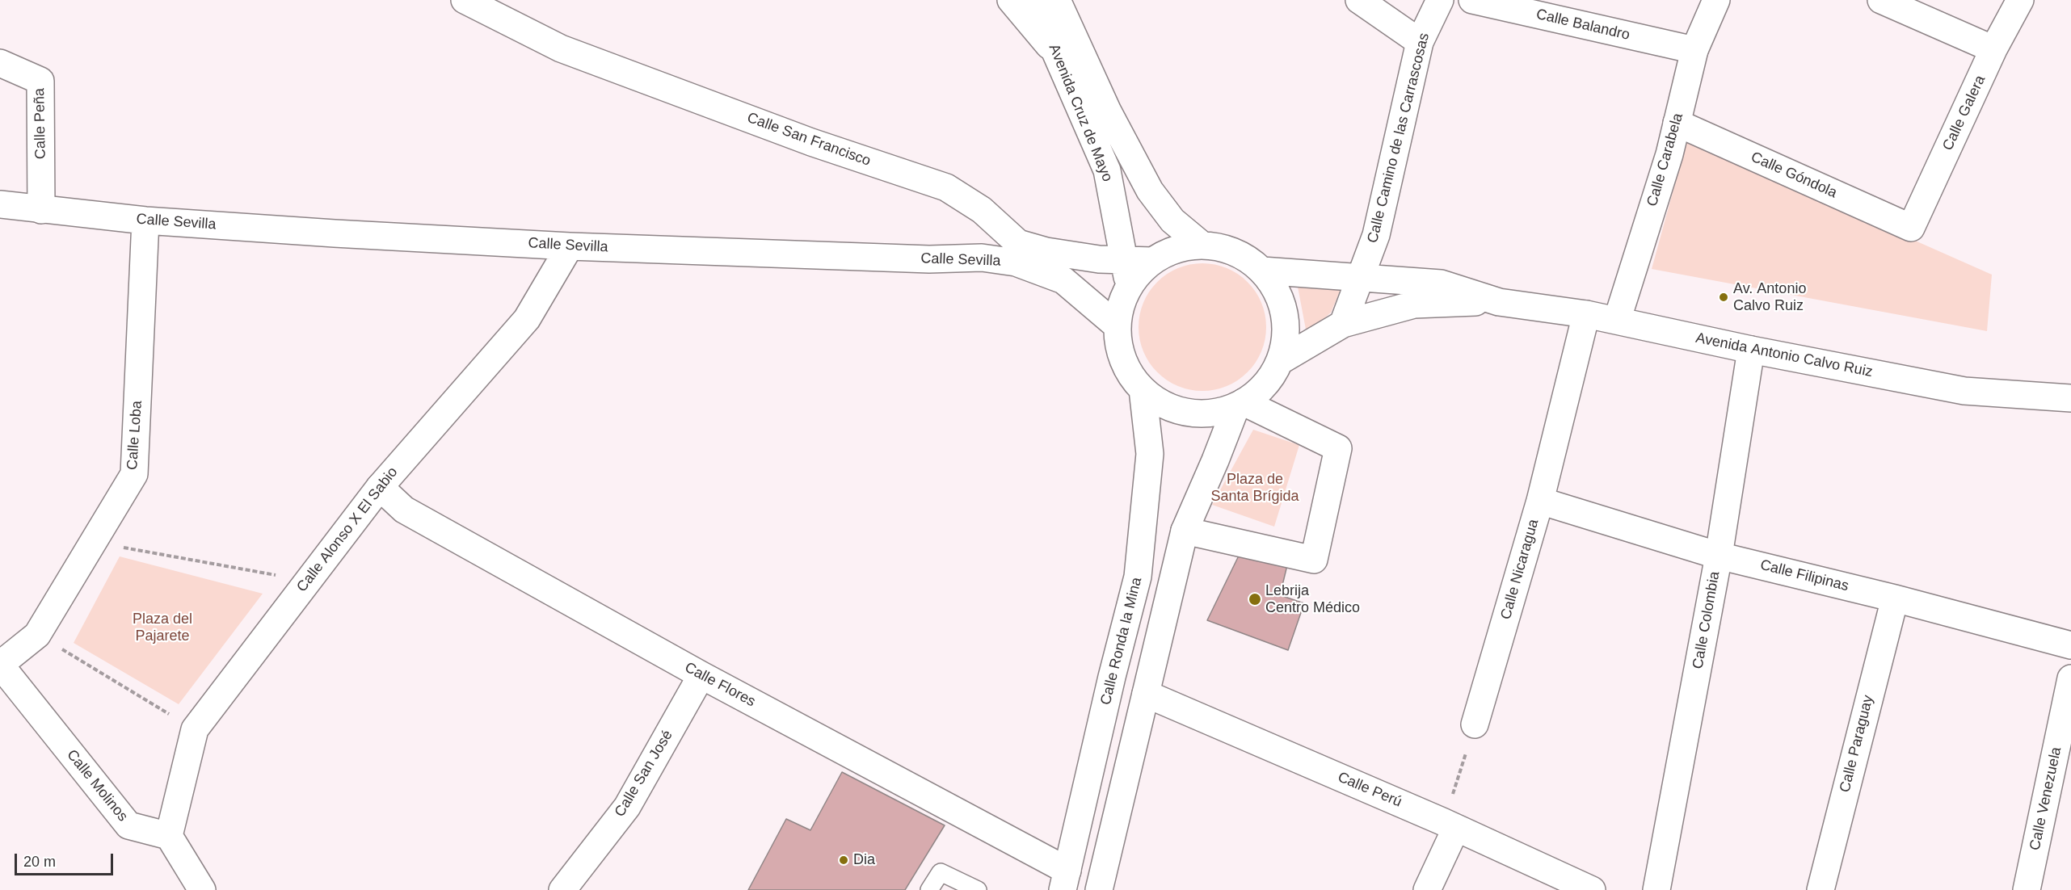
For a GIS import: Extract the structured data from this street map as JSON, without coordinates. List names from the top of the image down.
{
  "streets": {
    "street": [
      "Calle Balandro",
      "Avenida Cruz de Mayo",
      "Calle Galera",
      "Calle Peña",
      "Calle Camino de las Carrascosas",
      "Calle San Francisco",
      "Calle Carabela",
      "Calle Góndola",
      "Calle Sevilla",
      "Avenida Antonio Calvo Ruiz",
      "Calle Loba",
      "Calle Alonso X El Sabio",
      "Calle Nicaragua",
      "Calle Filipinas",
      "Calle Colombia",
      "Calle Ronda la Mina",
      "Calle Flores",
      "Calle Paraguay",
      "Calle San José",
      "Calle Molinos",
      "Calle Perú",
      "Calle Venezuela"
    ]
  },
  "crossings": [
    ["Calle Balandro", "Calle Carabela"],
    ["Avenida Cruz de Mayo", "Calle San Francisco"],
    ["Avenida Cruz de Mayo", "Calle Sevilla"],
    ["Avenida Cruz de Mayo", "Avenida Antonio Calvo Ruiz"],
    ["Avenida Cruz de Mayo", "Calle Ronda la Mina"],
    ["Calle Galera", "Calle Góndola"],
    ["Calle Peña", "Calle Sevilla"],
    ["Calle Camino de las Carrascosas", "Avenida Antonio Calvo Ruiz"],
    ["Calle San Francisco", "Calle Sevilla"],
    ["Calle San Francisco", "Avenida Antonio Calvo Ruiz"],
    ["Calle San Francisco", "Calle Ronda la Mina"],
    ["Calle Carabela", "Calle Góndola"],
    ["Calle Carabela", "Avenida Antonio Calvo Ruiz"],
    ["Calle Sevilla", "Avenida Antonio Calvo Ruiz"],
    ["Calle Sevilla", "Calle Loba"],
    ["Calle Sevilla", "Calle Alonso X El Sabio"],
    ["Calle Sevilla", "Calle Ronda la Mina"],
    ["Avenida Antonio Calvo Ruiz", "Calle Nicaragua"],
    ["Avenida Antonio Calvo Ruiz", "Calle Colombia"],
    ["Avenida Antonio Calvo Ruiz", "Calle Ronda la Mina"],
    ["Calle Loba", "Calle Molinos"],
    ["Calle Alonso X El Sabio", "Calle Flores"],
    ["Calle Alonso X El Sabio", "Calle Molinos"],
    ["Calle Nicaragua", "Calle Filipinas"],
    ["Calle Filipinas", "Calle Colombia"],
    ["Calle Filipinas", "Calle Paraguay"],
    ["Calle Ronda la Mina", "Calle Flores"],
    ["Calle Flores", "Calle San José"]
  ],
  "parks": ["Plaza de Santa Brígida", "Plaza del Pajarete"],
  "places": ["Av. Antonio Calvo Ruiz", "Lebrija Centro Médico", "Dia"],
  "scale_bar": "20 m"
}
